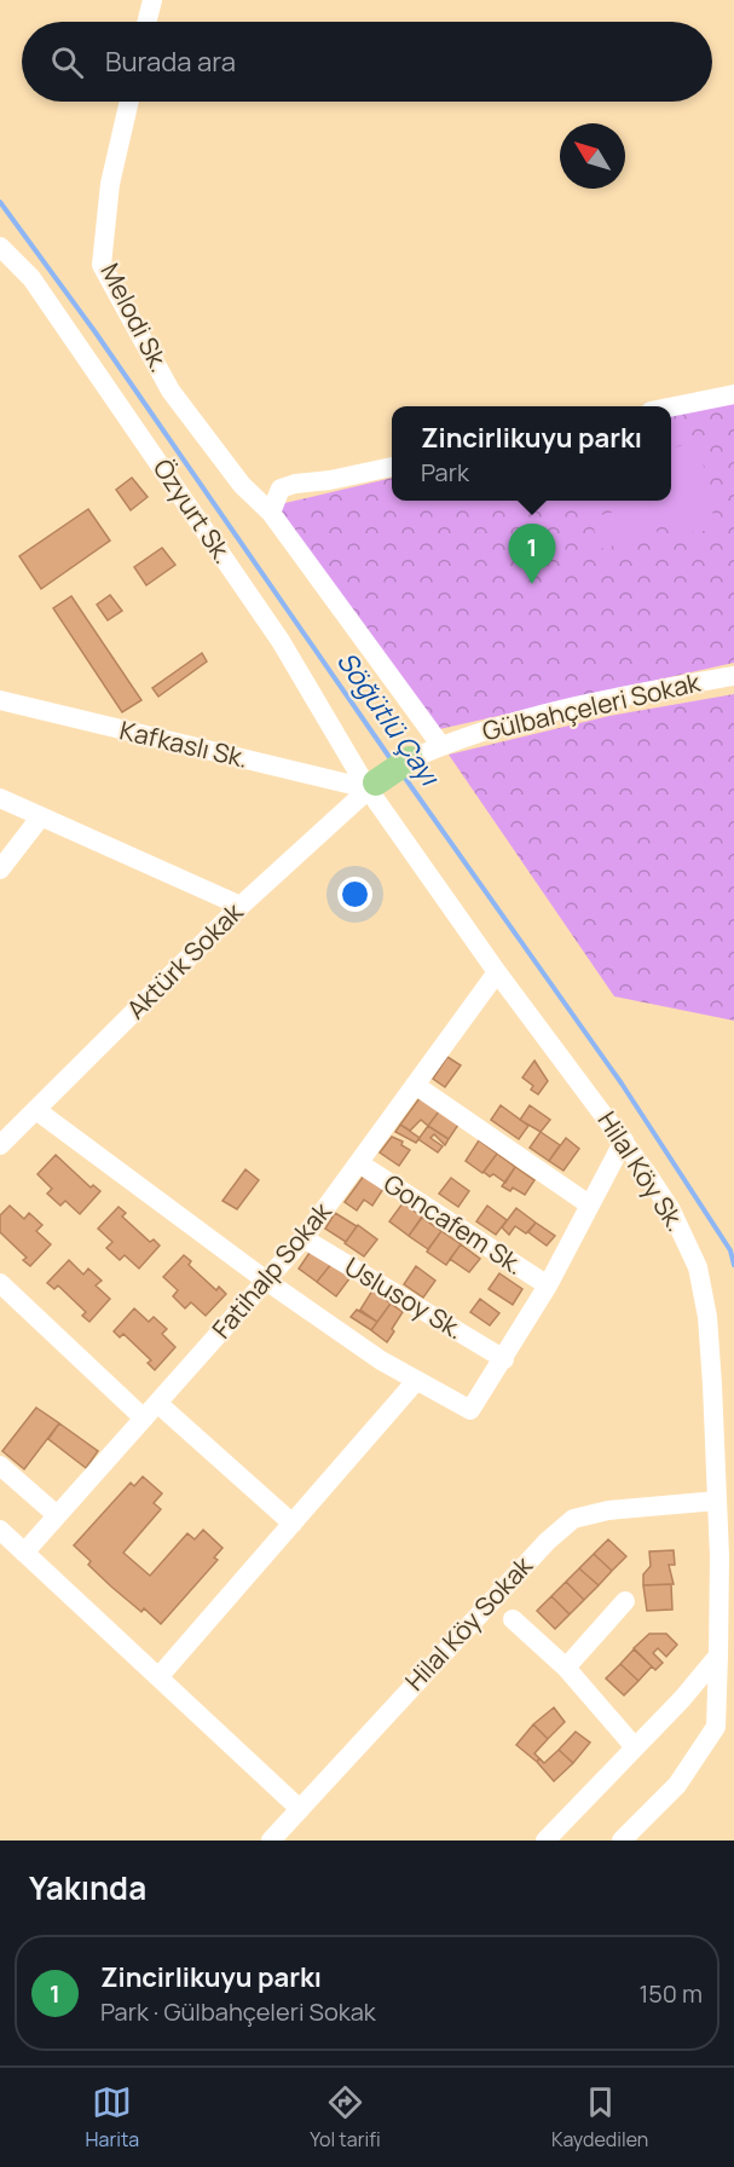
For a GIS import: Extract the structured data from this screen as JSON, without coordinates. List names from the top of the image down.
{
  "streets": {
    "street": [
      "Melodi Sk.",
      "Özyurt Sk.",
      "Gülbahçeleri Sokak",
      "Kafkaslı Sk.",
      "Aktürk Sokak",
      "Hilal Köy Sk.",
      "Goncafem Sk.",
      "Fatihalp Sokak",
      "Uslusoy Sk.",
      "Hilal Köy Sokak"
    ]
  },
  "crossings": [
    ["Melodi Sk.", "Gülbahçeleri Sokak"],
    ["Özyurt Sk.", "Kafkaslı Sk."],
    ["Özyurt Sk.", "Aktürk Sokak"],
    ["Özyurt Sk.", "Hilal Köy Sk."],
    ["Kafkaslı Sk.", "Aktürk Sokak"],
    ["Kafkaslı Sk.", "Hilal Köy Sk."],
    ["Aktürk Sokak", "Hilal Köy Sk."],
    ["Hilal Köy Sk.", "Fatihalp Sokak"],
    ["Hilal Köy Sk.", "Hilal Köy Sokak"],
    ["Goncafem Sk.", "Fatihalp Sokak"],
    ["Fatihalp Sokak", "Uslusoy Sk."]
  ],
  "water": ["Söğütlü Çayı"],
  "north": "top left",
  "page": {
    "search": "Burada ara",
    "popup": ["Zincirlikuyu parkı", "Park"],
    "pins": "1",
    "heading": "Yakında",
    "list": [
      {
        "mark": "1",
        "name": "Zincirlikuyu parkı",
        "note": "Park · Gülbahçeleri Sokak",
        "value": "150 m"
      }
    ],
    "nav": ["Harita", "Yol tarifi", "Kaydedilen"]
  }
}
